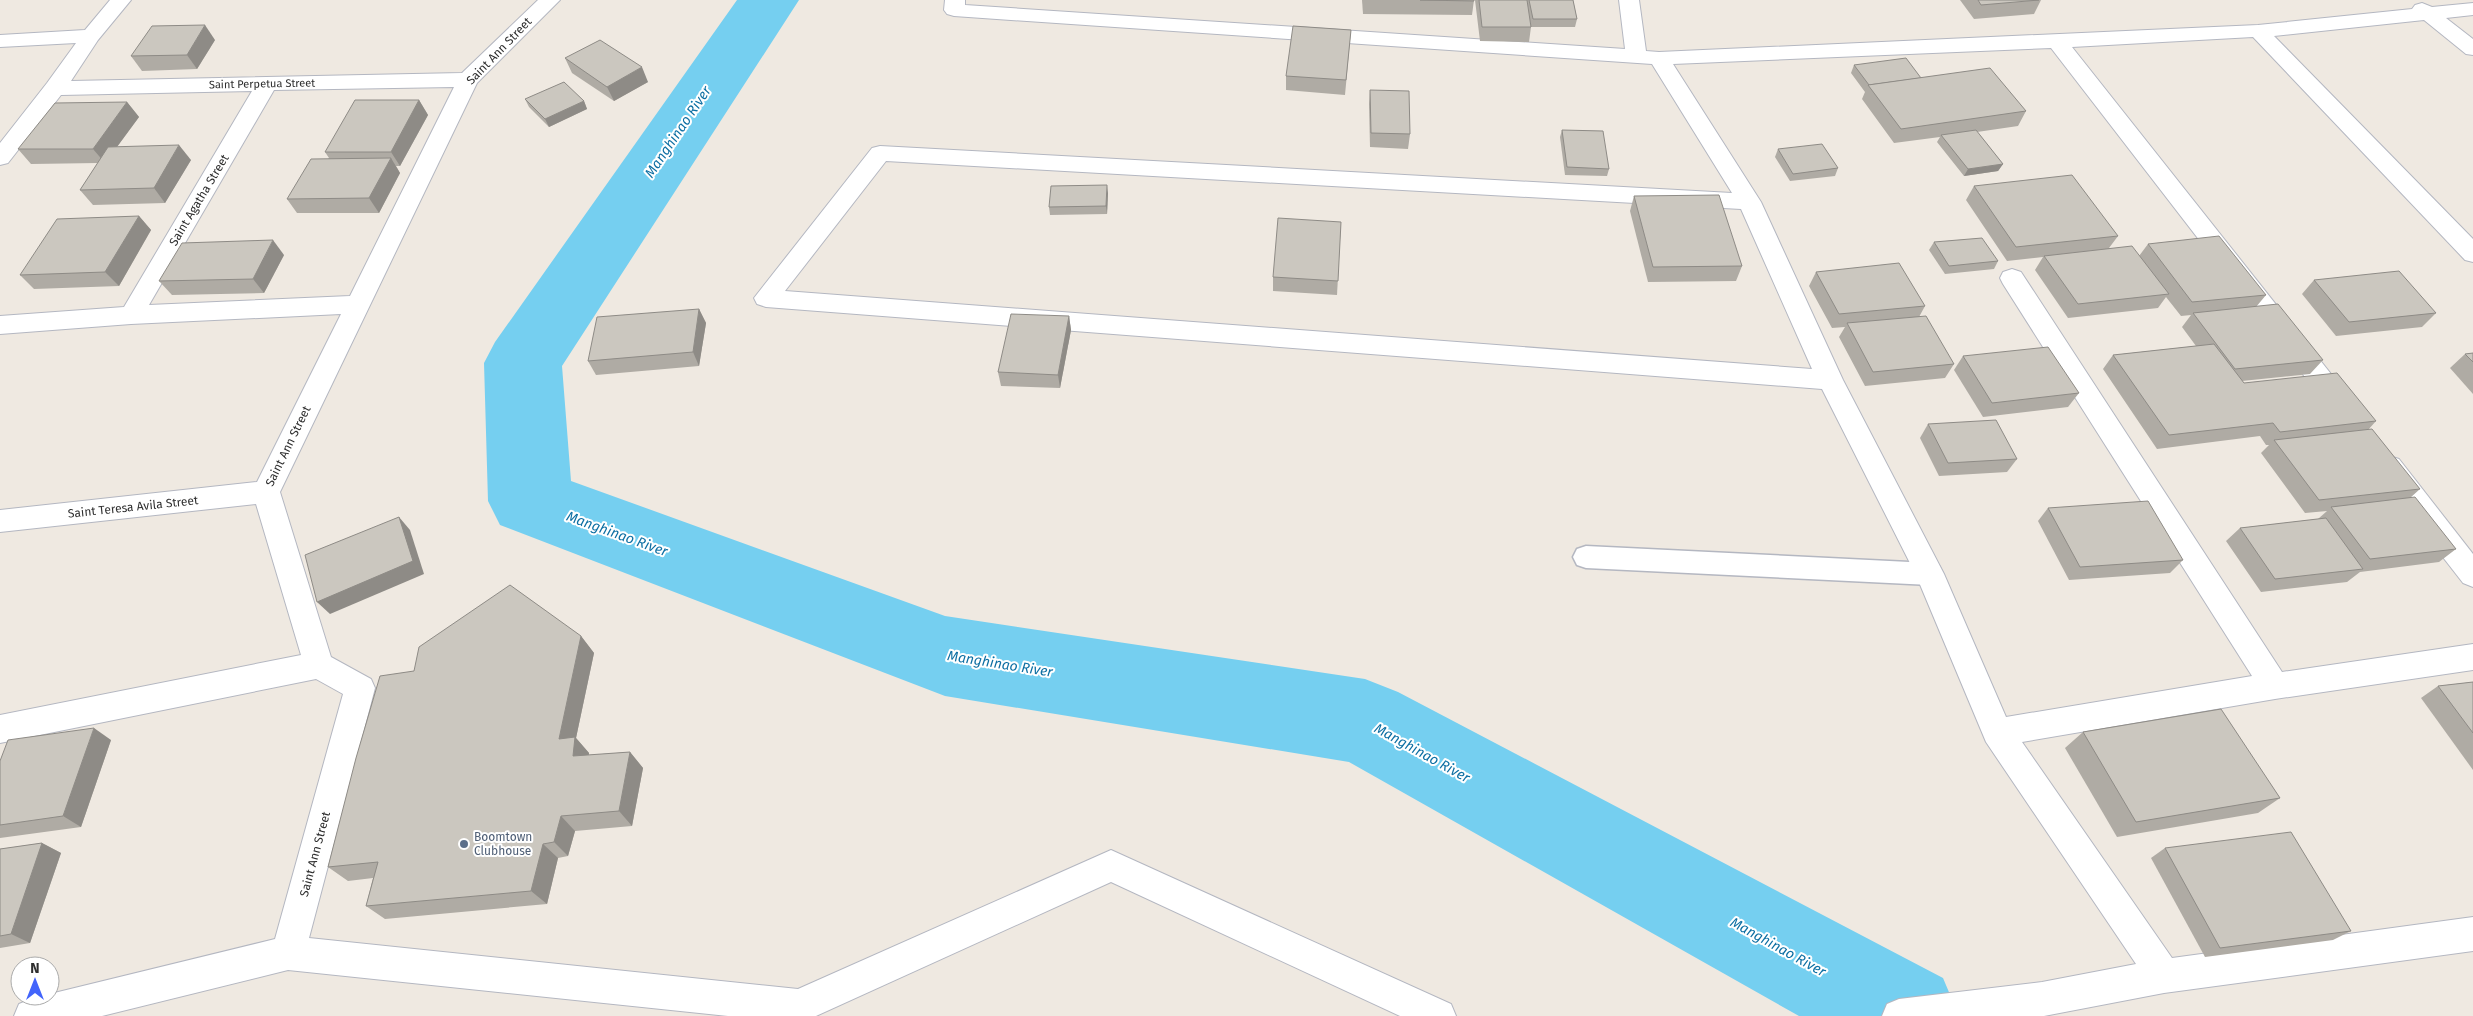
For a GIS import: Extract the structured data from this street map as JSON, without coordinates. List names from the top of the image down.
{
  "streets": {
    "street": [
      "Saint Ann Street",
      "Saint Perpetua Street",
      "Saint Agatha Street",
      "Saint Teresa Avila Street"
    ]
  },
  "crossings": [
    ["Saint Ann Street", "Saint Perpetua Street"],
    ["Saint Ann Street", "Saint Teresa Avila Street"],
    ["Saint Perpetua Street", "Saint Agatha Street"]
  ],
  "water": ["Manghinao River"],
  "places": ["Boomtown Clubhouse"],
  "north": "top"
}
